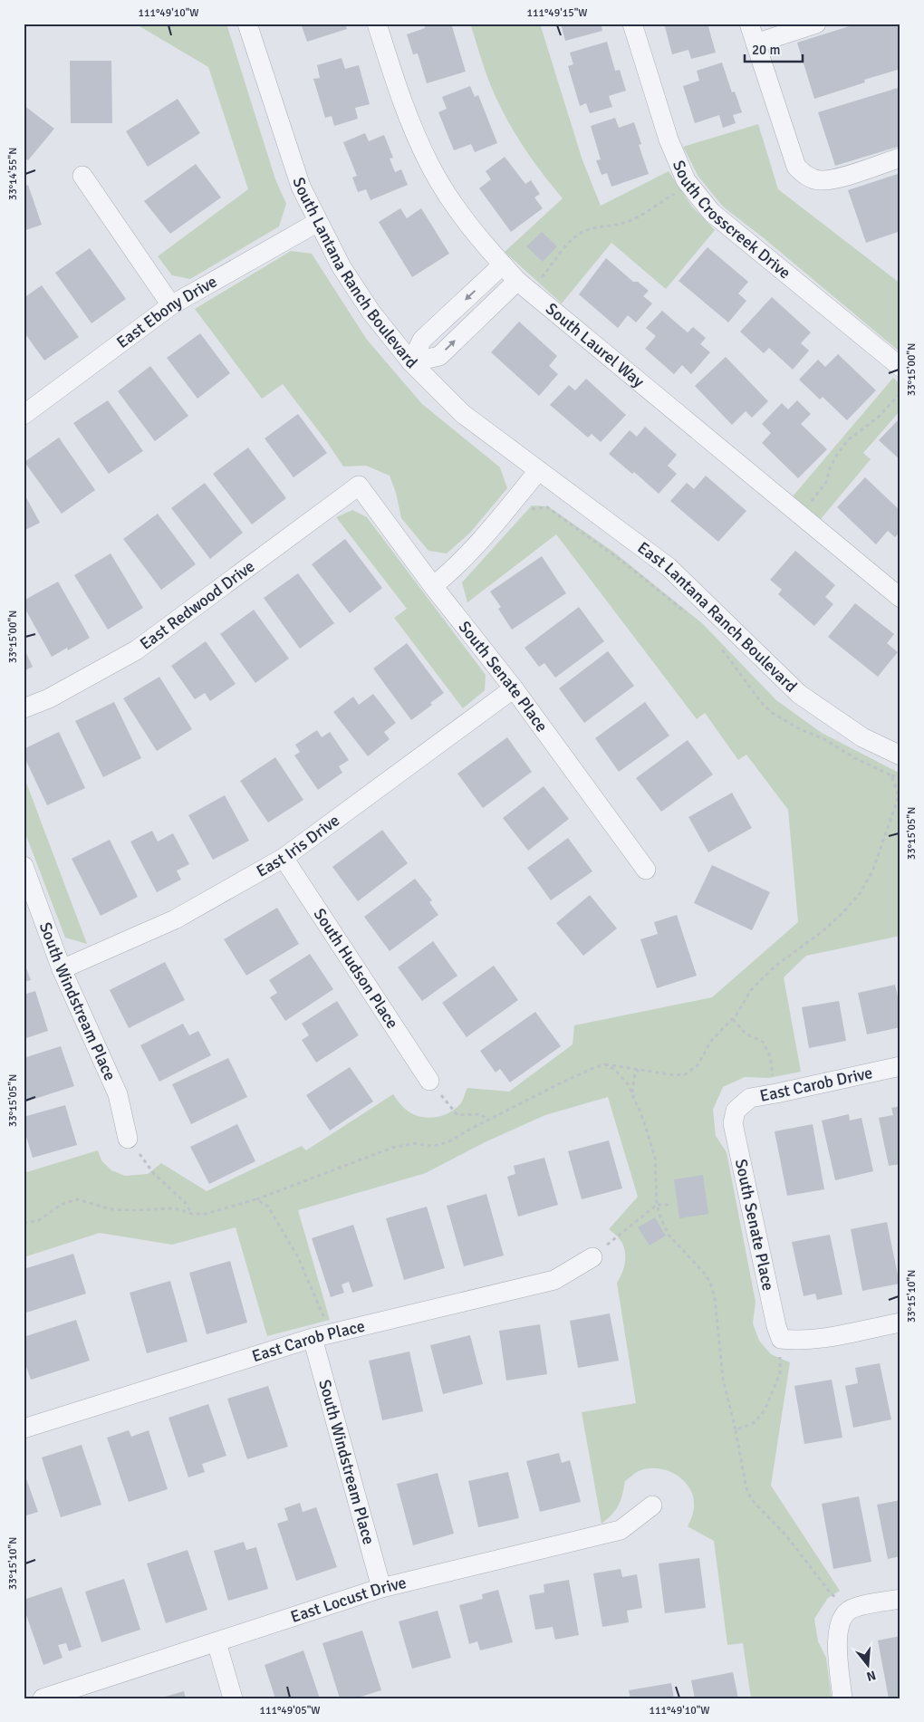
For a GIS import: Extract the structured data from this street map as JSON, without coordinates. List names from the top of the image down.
{
  "streets": {
    "street": [
      "South Crosscreek Drive",
      "South Lantana Ranch Boulevard",
      "East Ebony Drive",
      "South Laurel Way",
      "East Redwood Drive",
      "East Lantana Ranch Boulevard",
      "South Senate Place",
      "East Iris Drive",
      "South Hudson Place",
      "South Windstream Place",
      "East Carob Drive",
      "East Carob Place",
      "East Locust Drive"
    ]
  },
  "crossings": [
    ["South Lantana Ranch Boulevard", "East Ebony Drive"],
    ["South Lantana Ranch Boulevard", "East Lantana Ranch Boulevard"],
    ["East Redwood Drive", "South Senate Place"],
    ["South Senate Place", "East Iris Drive"],
    ["South Senate Place", "East Carob Drive"],
    ["East Iris Drive", "South Hudson Place"],
    ["East Iris Drive", "South Windstream Place"],
    ["South Windstream Place", "East Carob Place"],
    ["South Windstream Place", "East Locust Drive"]
  ],
  "scale_bar": "20 m",
  "north": "bottom",
  "coordinates": [
    "111°49'10\"W",
    "111°49'15\"W",
    "33°14'55\"N",
    "33°15'00\"N",
    "33°15'05\"N",
    "33°15'10\"N",
    "111°49'05\"W"
  ]
}
